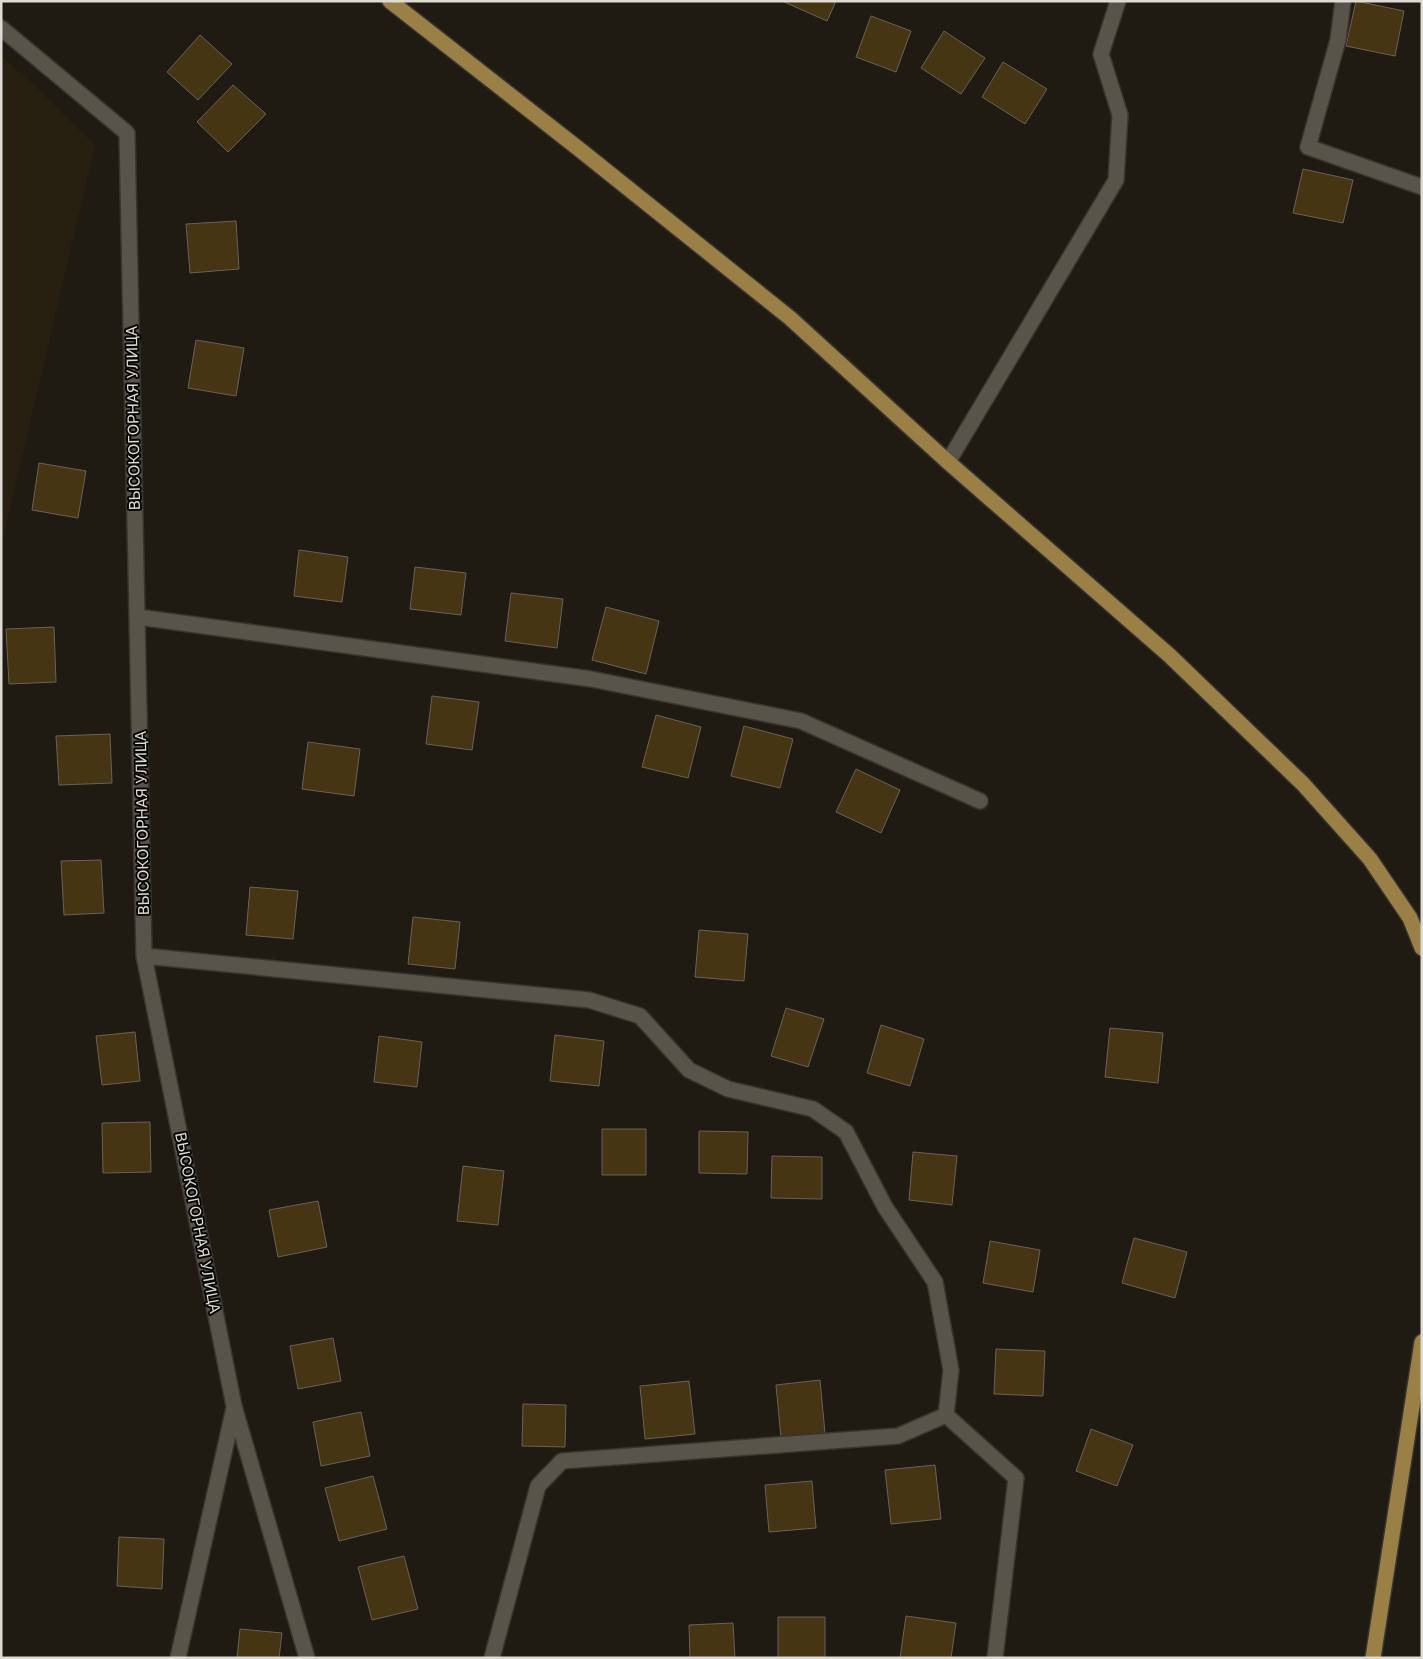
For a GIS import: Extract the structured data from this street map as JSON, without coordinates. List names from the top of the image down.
{
  "streets": {
    "street": ["ВЫСОКОГОРНАЯ УЛИЦА"]
  }
}
